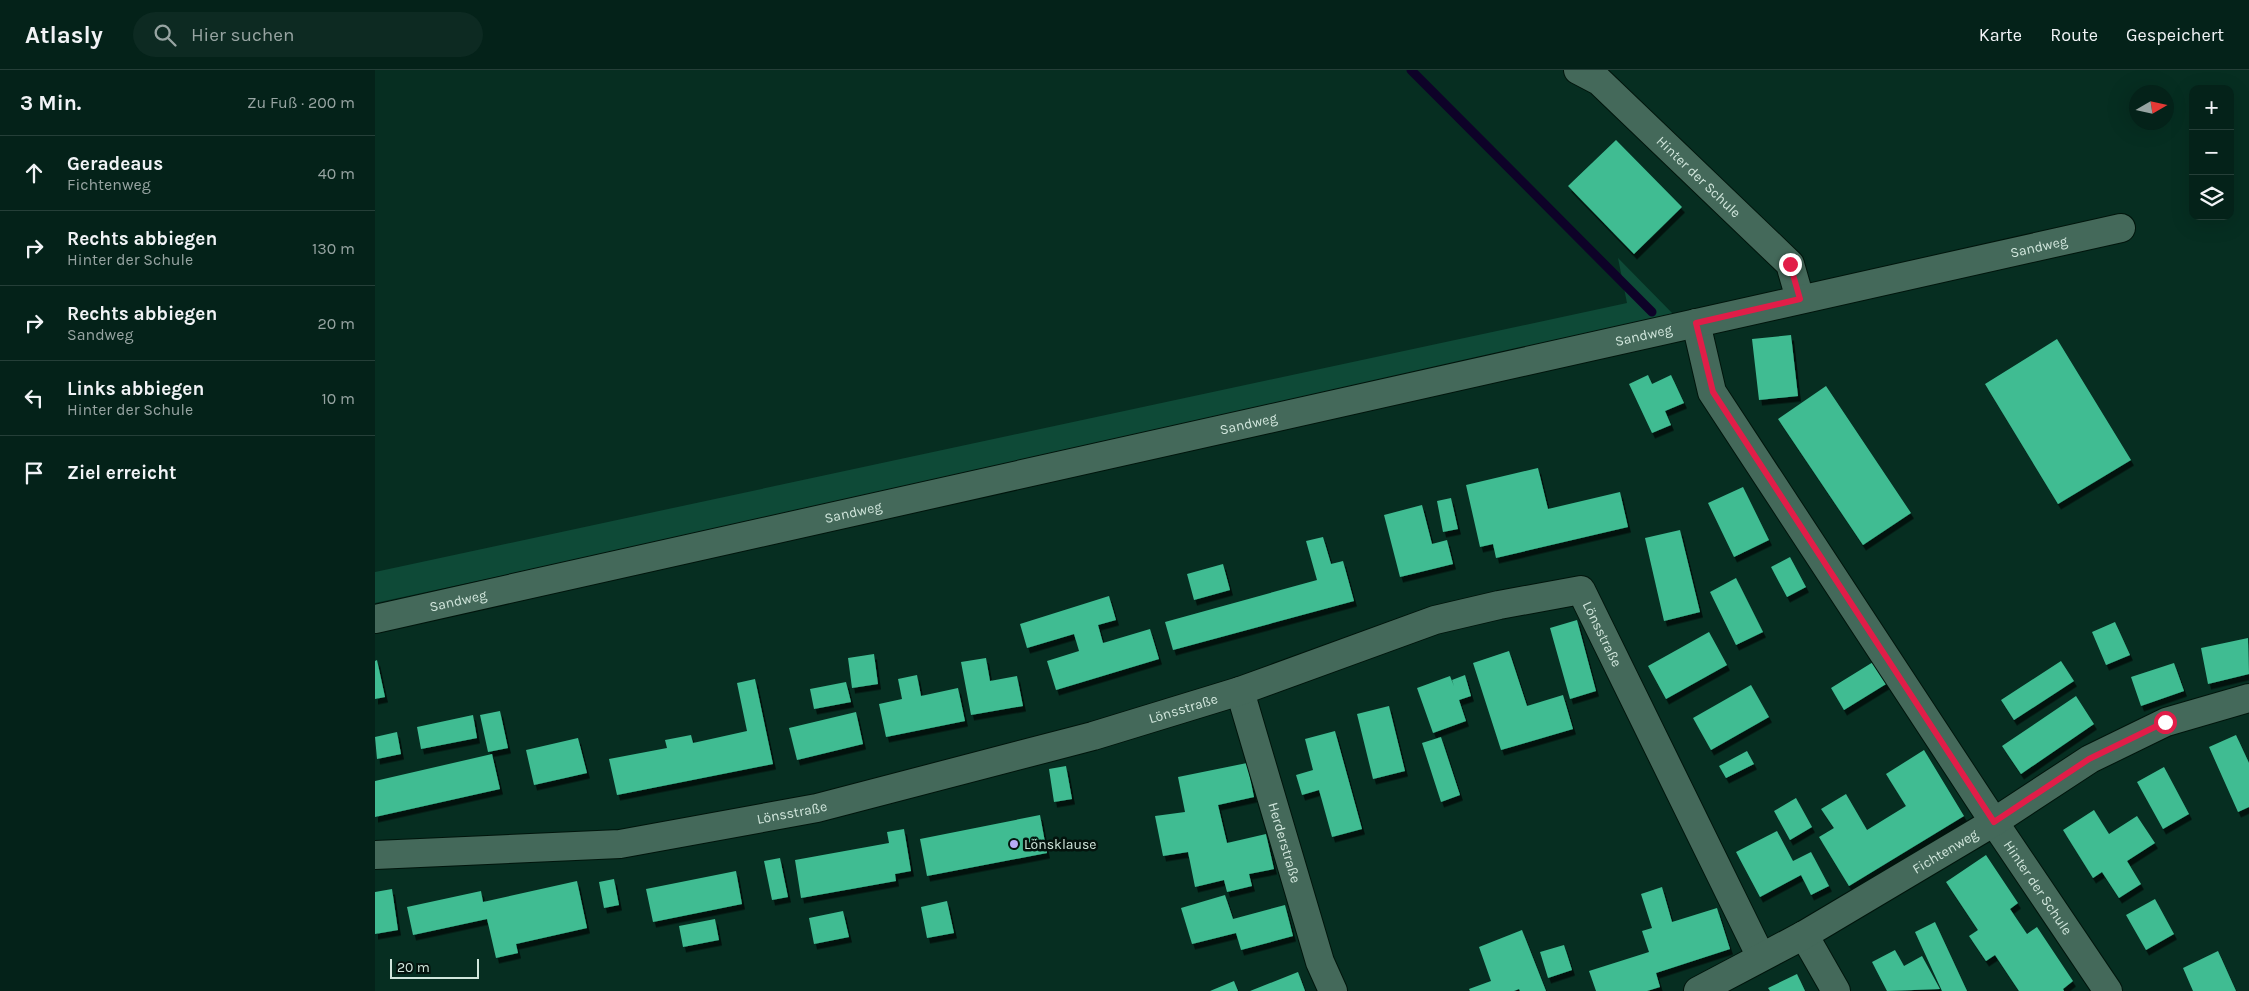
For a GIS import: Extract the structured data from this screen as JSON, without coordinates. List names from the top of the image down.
{
  "streets": {
    "street": [
      "Hinter der Schule",
      "Sandweg",
      "Lönsstraße",
      "Herderstraße",
      "Fichtenweg"
    ]
  },
  "crossings": [
    ["Hinter der Schule", "Sandweg"],
    ["Hinter der Schule", "Fichtenweg"],
    ["Lönsstraße", "Herderstraße"],
    ["Lönsstraße", "Fichtenweg"]
  ],
  "places": ["Lönsklause"],
  "scale_bar": "20 m",
  "north": "right",
  "page": {
    "header": "Atlasly",
    "search": "Hier suchen",
    "nav": ["Karte", "Route", "Gespeichert"],
    "heading": ["3 Min.", "Zu Fuß · 200 m"],
    "map_buttons": ["+", "−"],
    "list": [
      ["Geradeaus", "Fichtenweg", "40 m"],
      ["Rechts abbiegen", "Hinter der Schule", "130 m"],
      ["Rechts abbiegen", "Sandweg", "20 m"],
      ["Links abbiegen", "Hinter der Schule", "10 m"],
      "Ziel erreicht"
    ],
    "scale": "20 m"
  }
}
